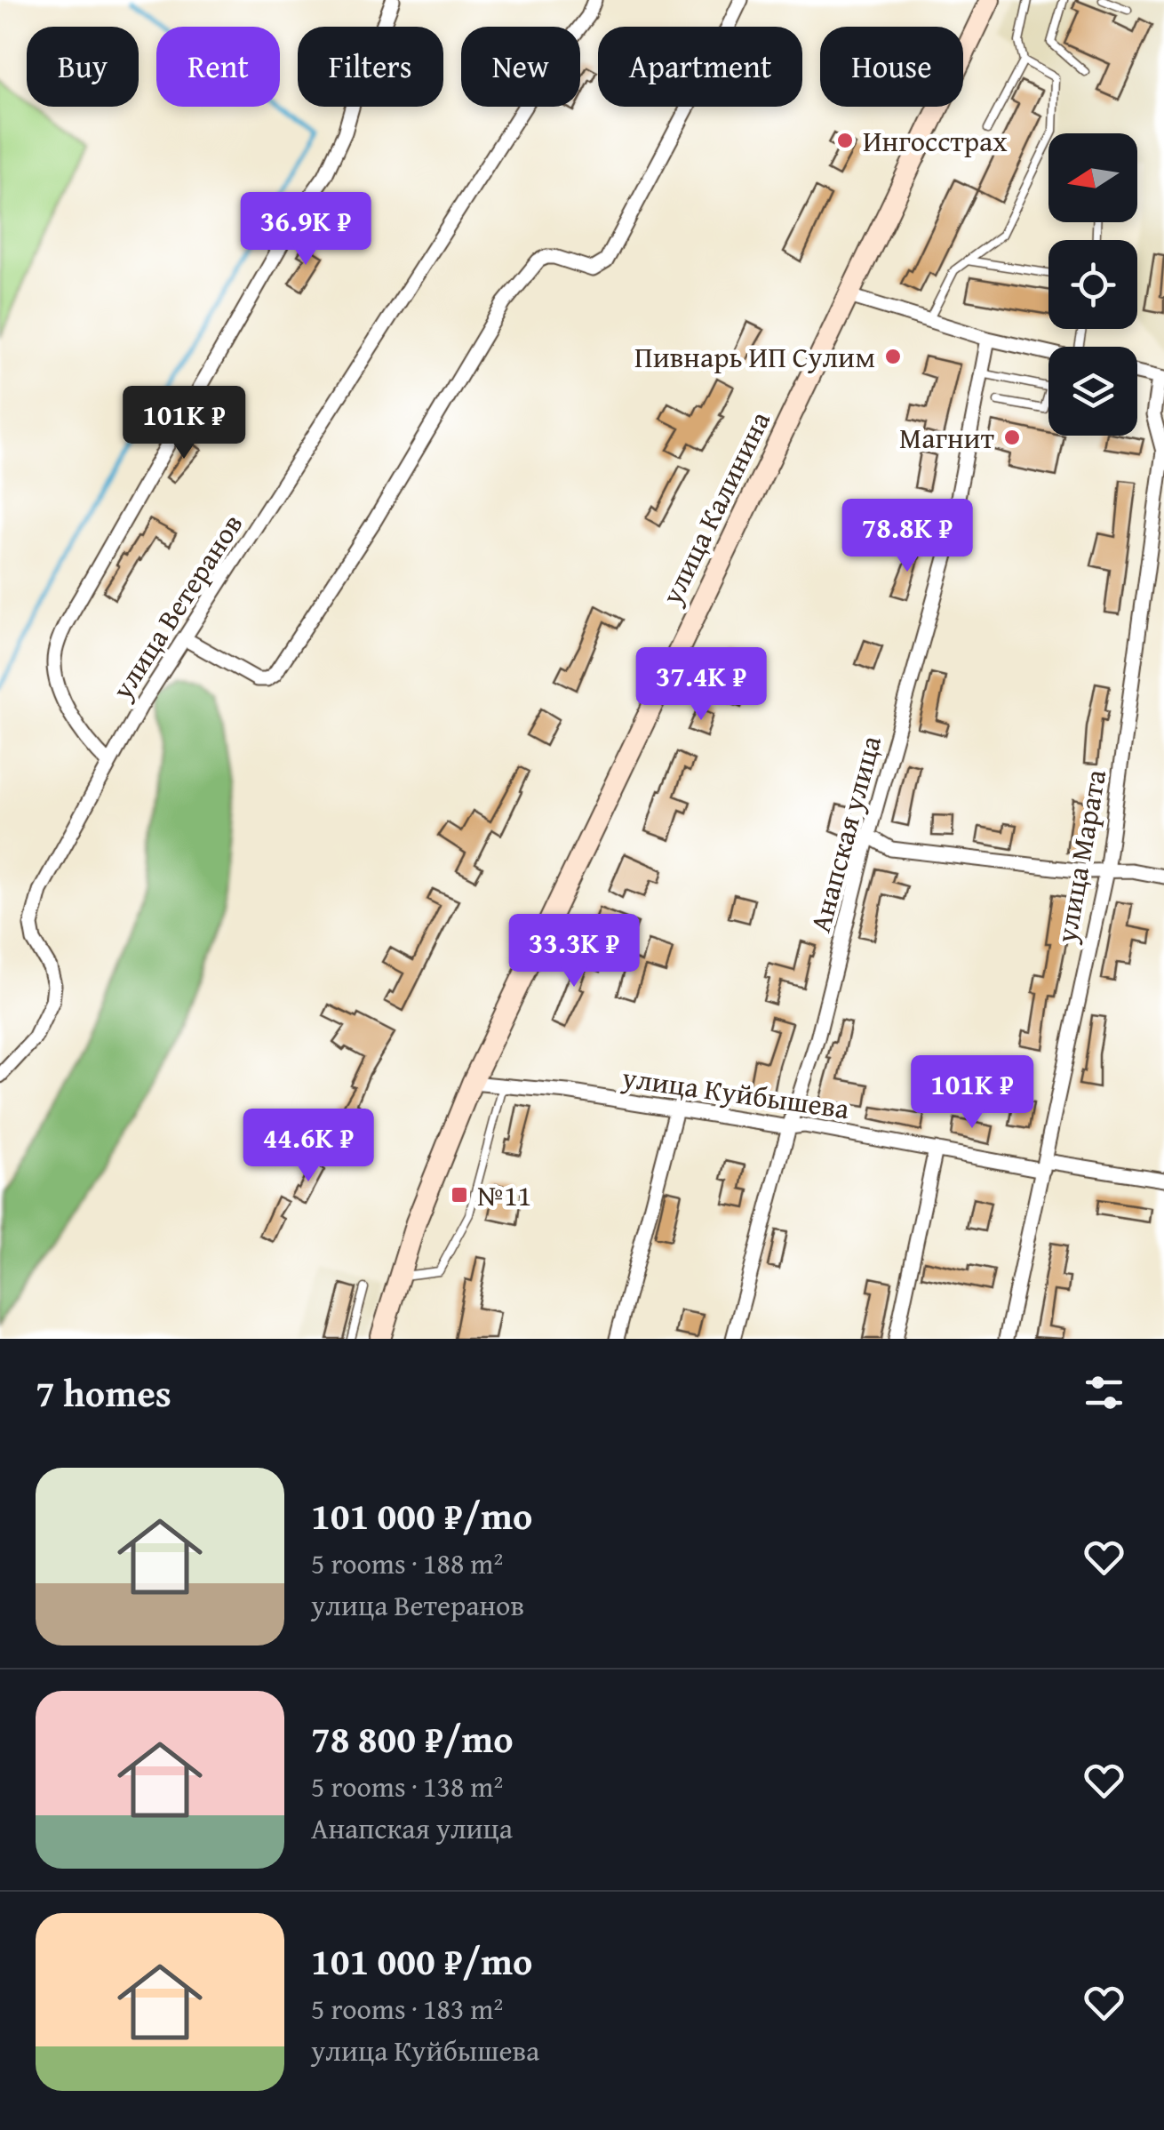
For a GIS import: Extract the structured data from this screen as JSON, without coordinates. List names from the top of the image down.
{
  "streets": {
    "main road": ["улица Калинина"],
    "street": [
      "улица Ветеранов",
      "Анапская улица",
      "улица Марата",
      "улица Куйбышева"
    ]
  },
  "crossings": [
    ["улица Калинина", "улица Куйбышева"],
    ["Анапская улица", "улица Куйбышева"],
    ["улица Марата", "улица Куйбышева"]
  ],
  "places": {
    "other": ["Ингосстрах", "Пивнарь ИП Сулим", "Магнит"],
    "transit": ["№11"]
  },
  "north": "left",
  "page": {
    "chip": [
      "Buy",
      "Rent",
      "Filters",
      "New",
      "Apartment",
      "House"
    ],
    "price": [
      "36.9K ₽",
      "101K ₽",
      "78.8K ₽",
      "37.4K ₽",
      "33.3K ₽",
      "101K ₽",
      "44.6K ₽"
    ],
    "heading": "7 homes",
    "list": [
      {
        "name": "101 000 ₽/mo",
        "note": "5 rooms · 188 m² · улица Ветеранов"
      },
      {
        "name": "78 800 ₽/mo",
        "note": "5 rooms · 138 m² · Анапская улица"
      },
      {
        "name": "101 000 ₽/mo",
        "note": "5 rooms · 183 m² · улица Куйбышева"
      }
    ]
  }
}
